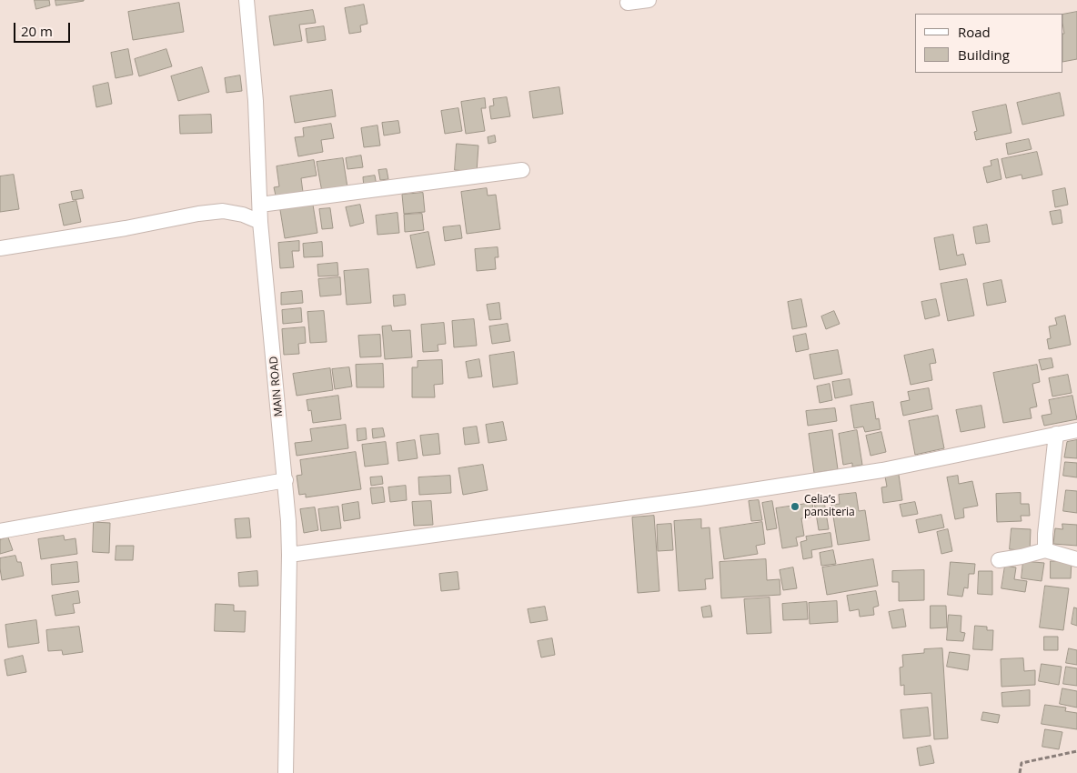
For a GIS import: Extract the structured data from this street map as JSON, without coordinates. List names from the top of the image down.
{
  "streets": {
    "street": ["MAIN ROAD"]
  },
  "places": ["Celia’s pansiteria"],
  "legend": ["Road", "Building"],
  "scale_bar": "20 m"
}
